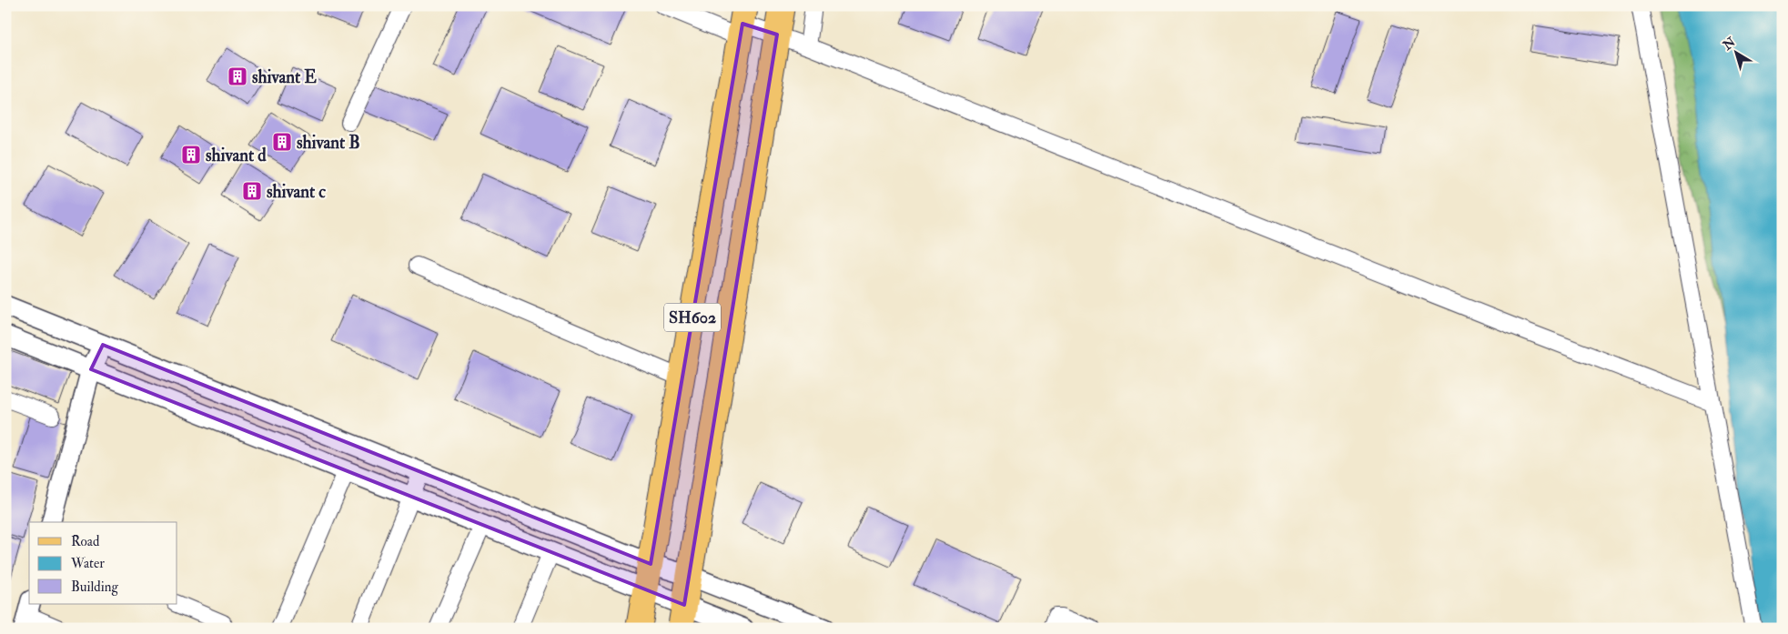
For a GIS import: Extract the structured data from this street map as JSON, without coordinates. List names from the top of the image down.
{
  "streets": {
    "main road": ["SH602"]
  },
  "places": {
    "building": [
      "shivant E",
      "shivant B",
      "shivant d",
      "shivant c"
    ]
  },
  "legend": ["Road", "Water", "Building"],
  "north": "top left"
}
